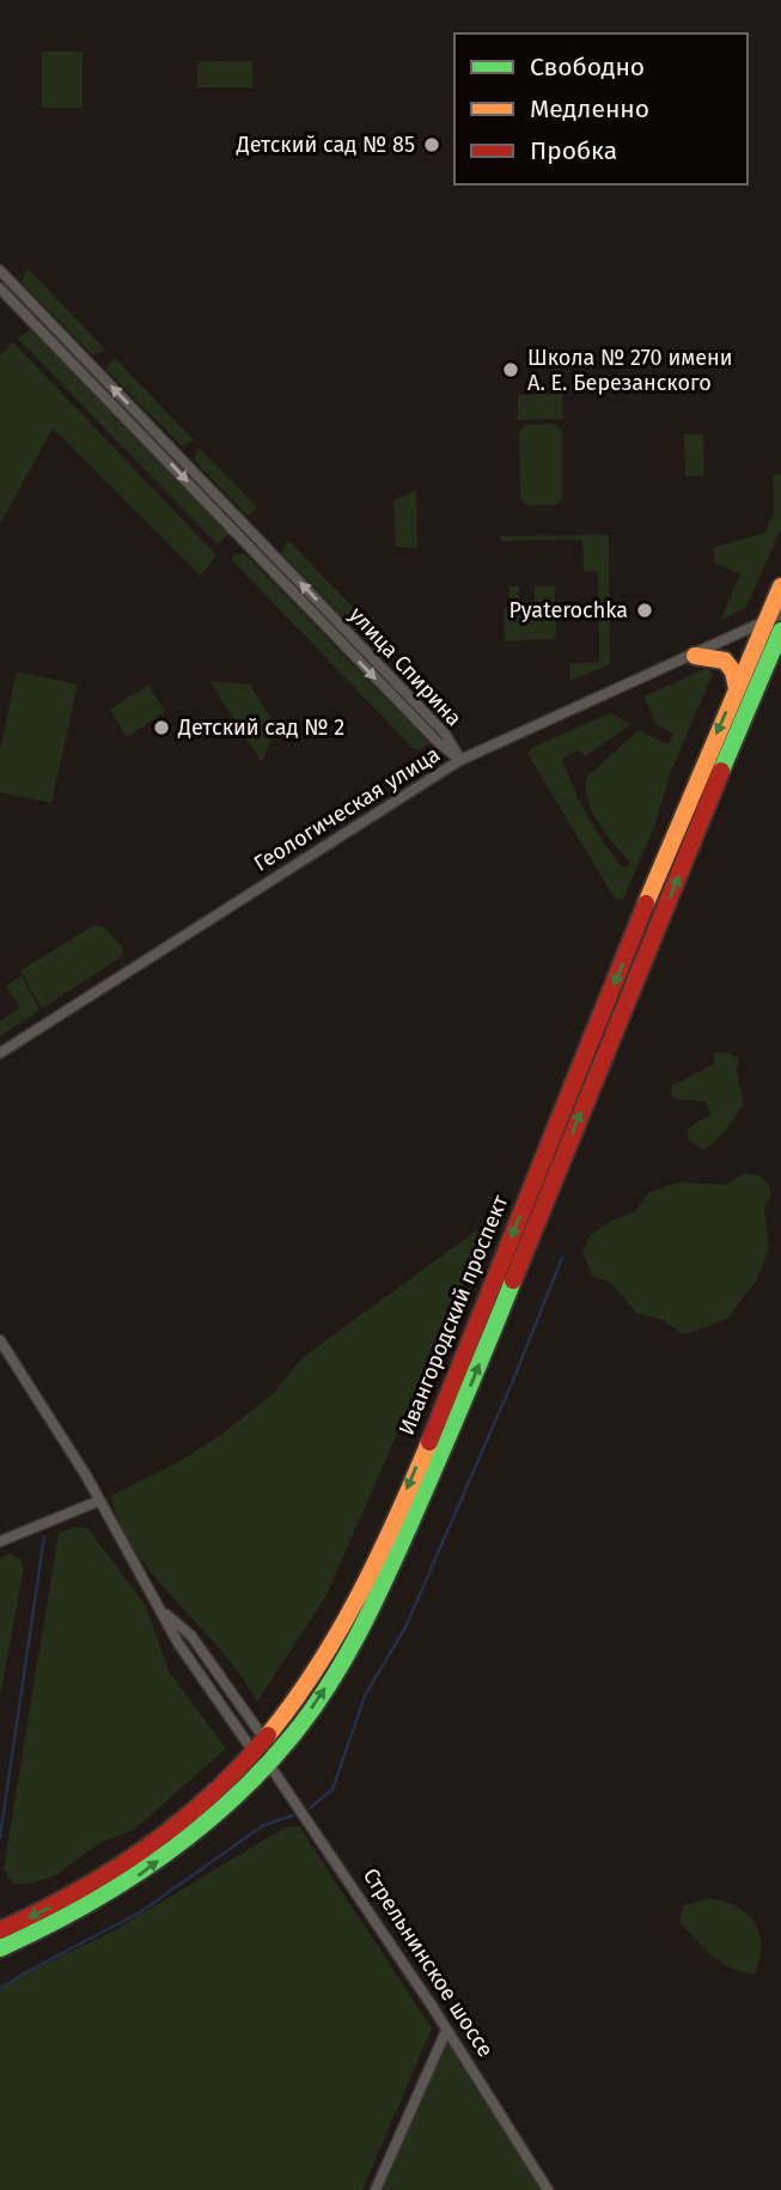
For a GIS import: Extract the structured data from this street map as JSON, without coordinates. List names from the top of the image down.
{
  "streets": {
    "highway": ["Ивангородский проспект"],
    "street": ["улица Спирина", "Геологическая улица", "Стрельнинское шоссе"]
  },
  "crossings": [
    ["улица Спирина", "Геологическая улица"],
    ["Геологическая улица", "Ивангородский проспект"],
    ["Ивангородский проспект", "Стрельнинское шоссе"]
  ],
  "places": [
    "Детский сад № 85",
    "Школа № 270 имени А. Е. Березанского",
    "Pyaterochka",
    "Детский сад № 2"
  ],
  "legend": ["Свободно", "Медленно", "Пробка"]
}
